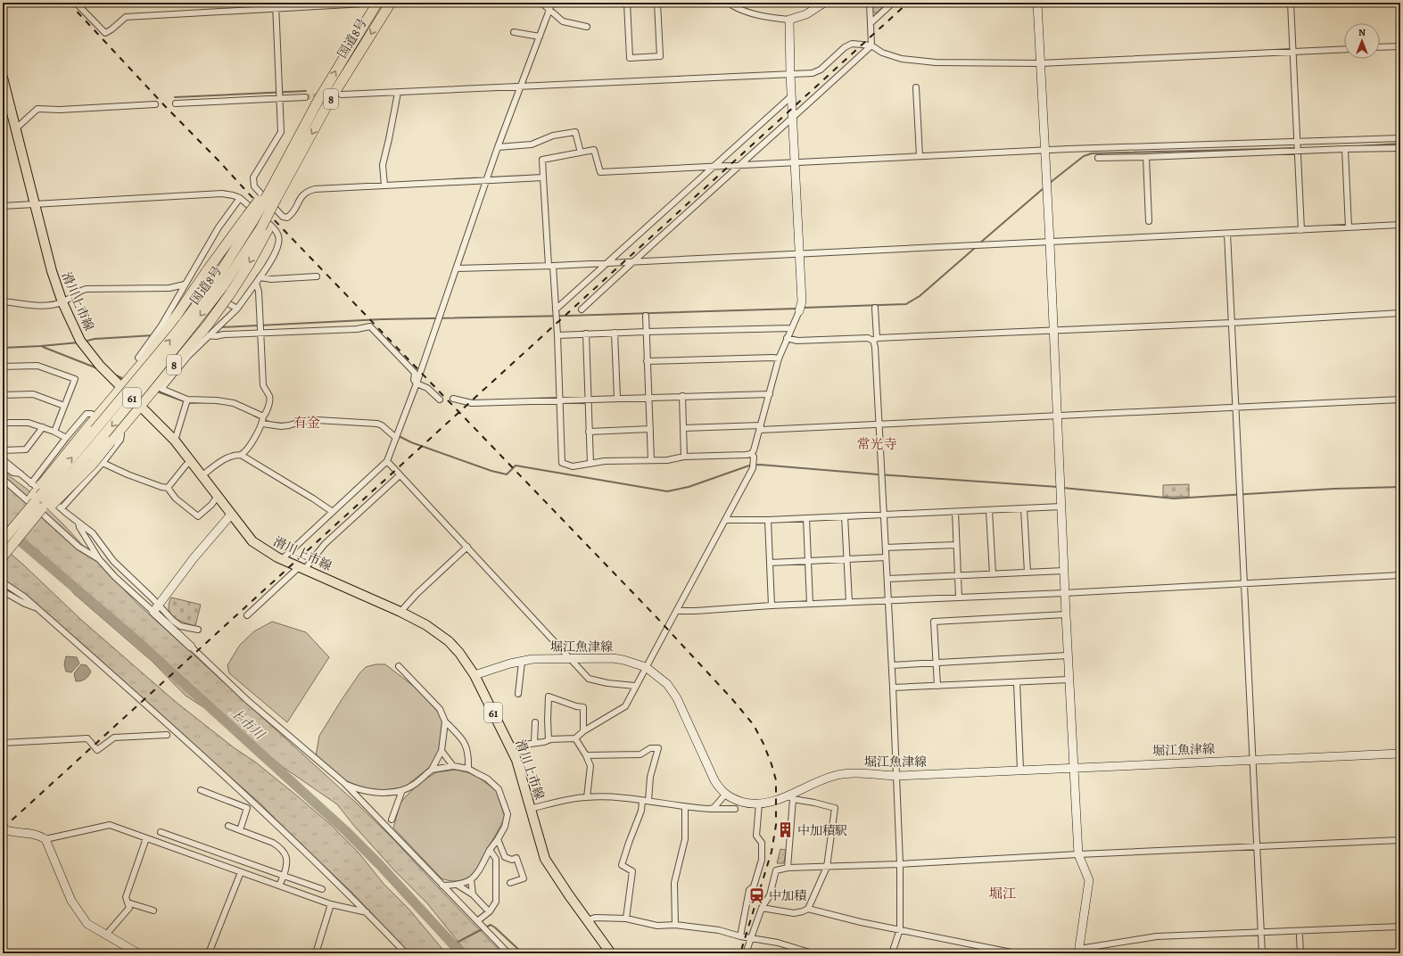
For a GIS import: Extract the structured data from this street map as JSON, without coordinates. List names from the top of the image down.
{
  "streets": {
    "highway": ["国道8号", "8"],
    "main road": ["滑川上市線", "61"],
    "street": ["堀江魚津線"]
  },
  "crossings": [
    ["国道8号", "8"],
    ["8", "滑川上市線"],
    ["滑川上市線", "堀江魚津線"]
  ],
  "districts": ["有金", "常光寺", "堀江"],
  "water": ["上市川"],
  "places": {
    "building": ["中加積駅"],
    "station": ["中加積"]
  },
  "north": "top"
}
